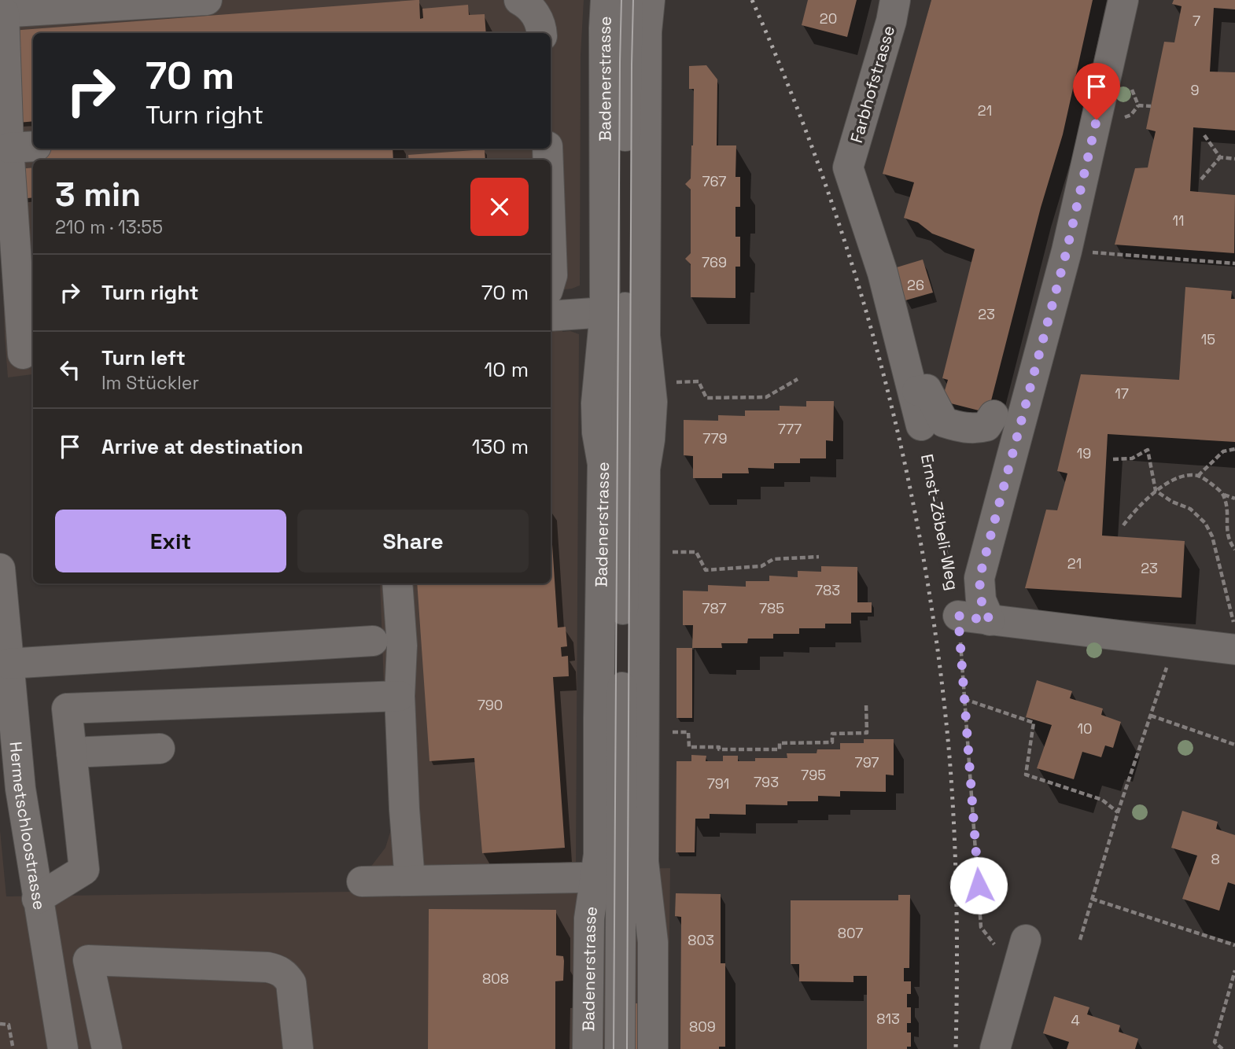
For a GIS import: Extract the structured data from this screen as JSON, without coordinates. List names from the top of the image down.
{
  "streets": {
    "street": ["Badenerstrasse", "Farbhofstrasse", "Hermetschloostrasse"],
    "path": ["Ernst-Zöbeli-Weg"]
  },
  "house_numbers": [
    "20",
    "7",
    "9",
    "21",
    "767",
    "11",
    "769",
    "26",
    "23",
    "15",
    "17",
    "777",
    "779",
    "19",
    "21",
    "23",
    "783",
    "787",
    "785",
    "790",
    "10",
    "797",
    "795",
    "793",
    "791",
    "8",
    "807",
    "803",
    "808",
    "813",
    "4",
    "809"
  ],
  "page": {
    "turn": ["70 m", "Turn right"],
    "heading": ["3 min", "210 m · 13:55"],
    "list": [
      {
        "name": "Turn right",
        "value": "70 m"
      },
      {
        "name": "Turn left",
        "note": "Im Stückler",
        "value": "10 m"
      },
      {
        "name": "Arrive at destination",
        "value": "130 m"
      }
    ],
    "buttons": ["Exit", "Share"]
  }
}
